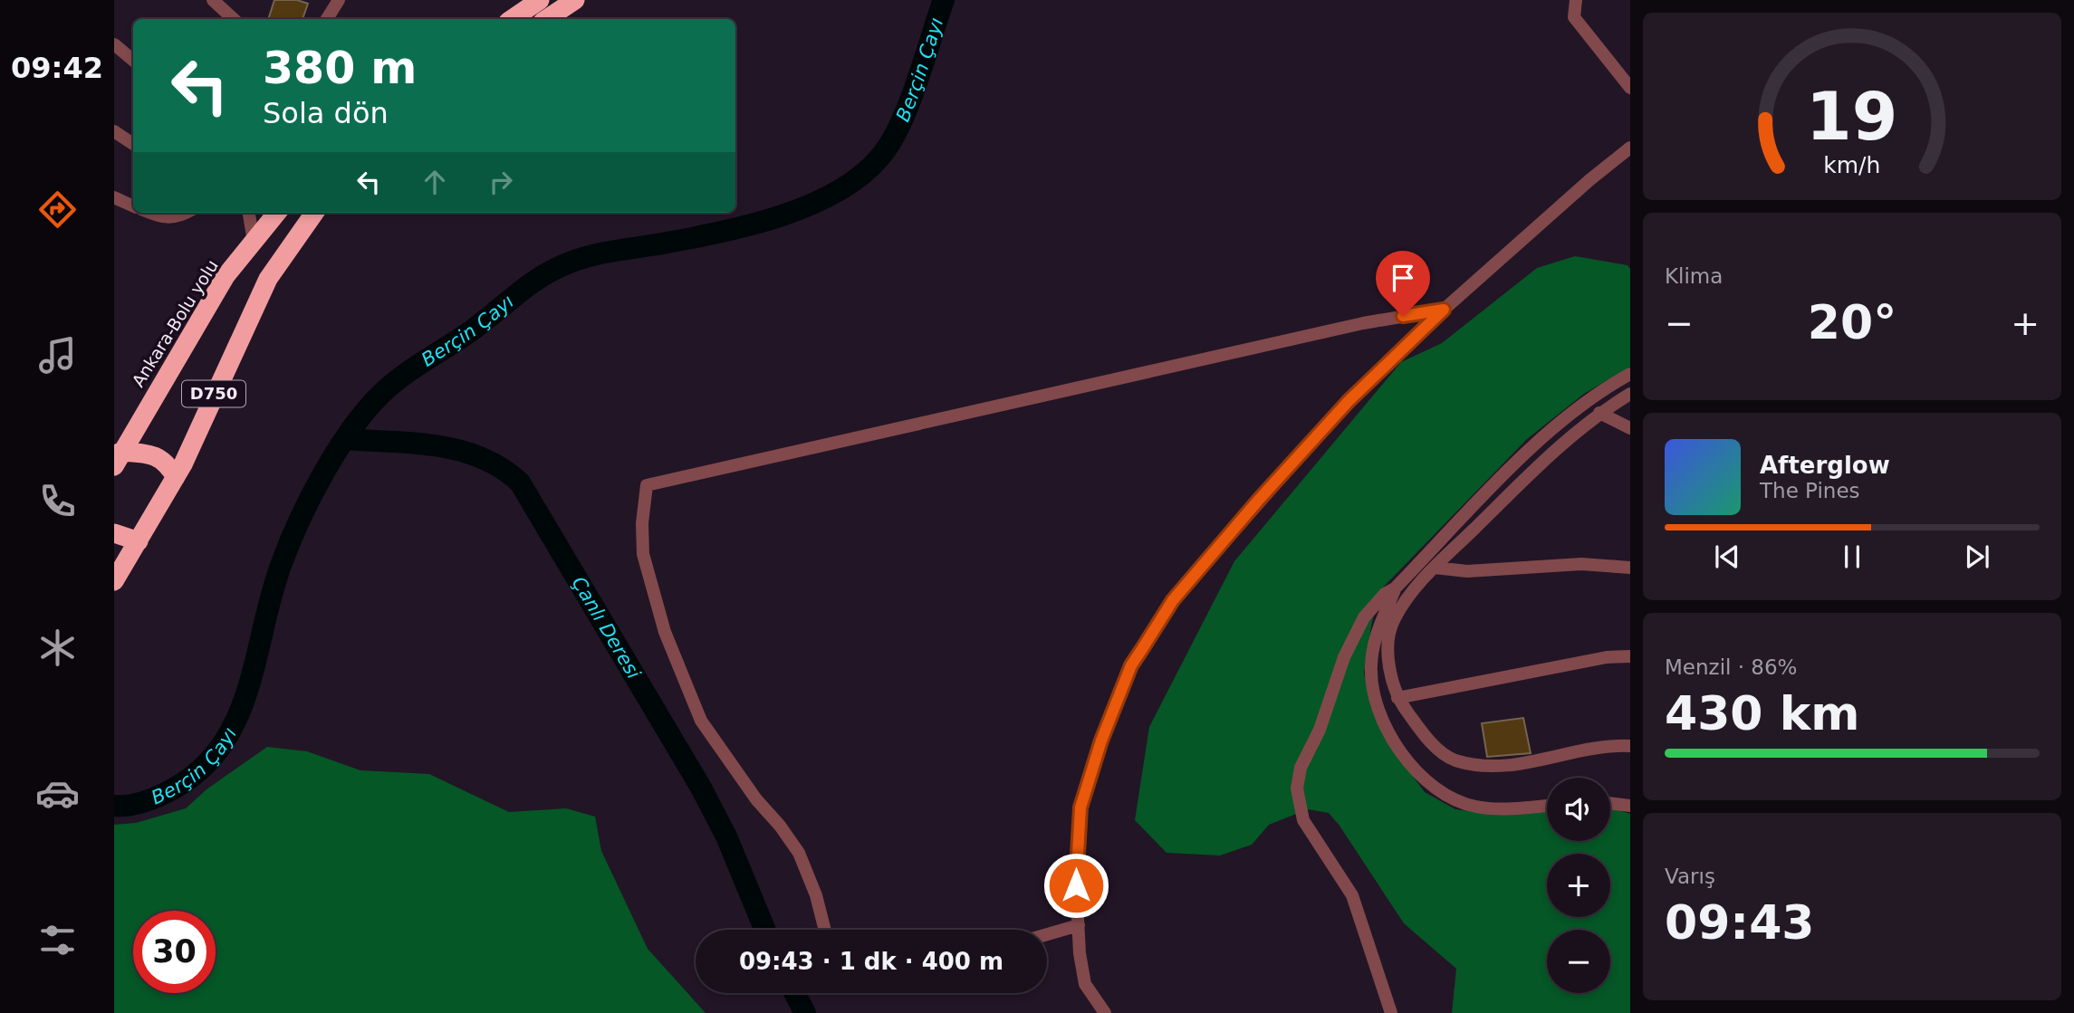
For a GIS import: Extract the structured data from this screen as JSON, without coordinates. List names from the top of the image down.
{
  "streets": {
    "highway": ["Ankara-Bolu yolu", "D750"]
  },
  "water": ["Berçin Çayı", "Çanlı Deresi"],
  "page": {
    "tabs": "09:42",
    "turn": ["380 m", "Sola dön"],
    "tile": [
      "Klima",
      ["Menzil · 86%", "430 km"],
      ["Varış", "09:43"]
    ],
    "heat": ["−", "20°", "+"],
    "song": ["Afterglow", "The Pines"],
    "map_buttons": ["+", "−"],
    "limit": "30",
    "trip": "09:43 · 1 dk · 400 m",
    "gauge": ["19", "km/h"]
  }
}
